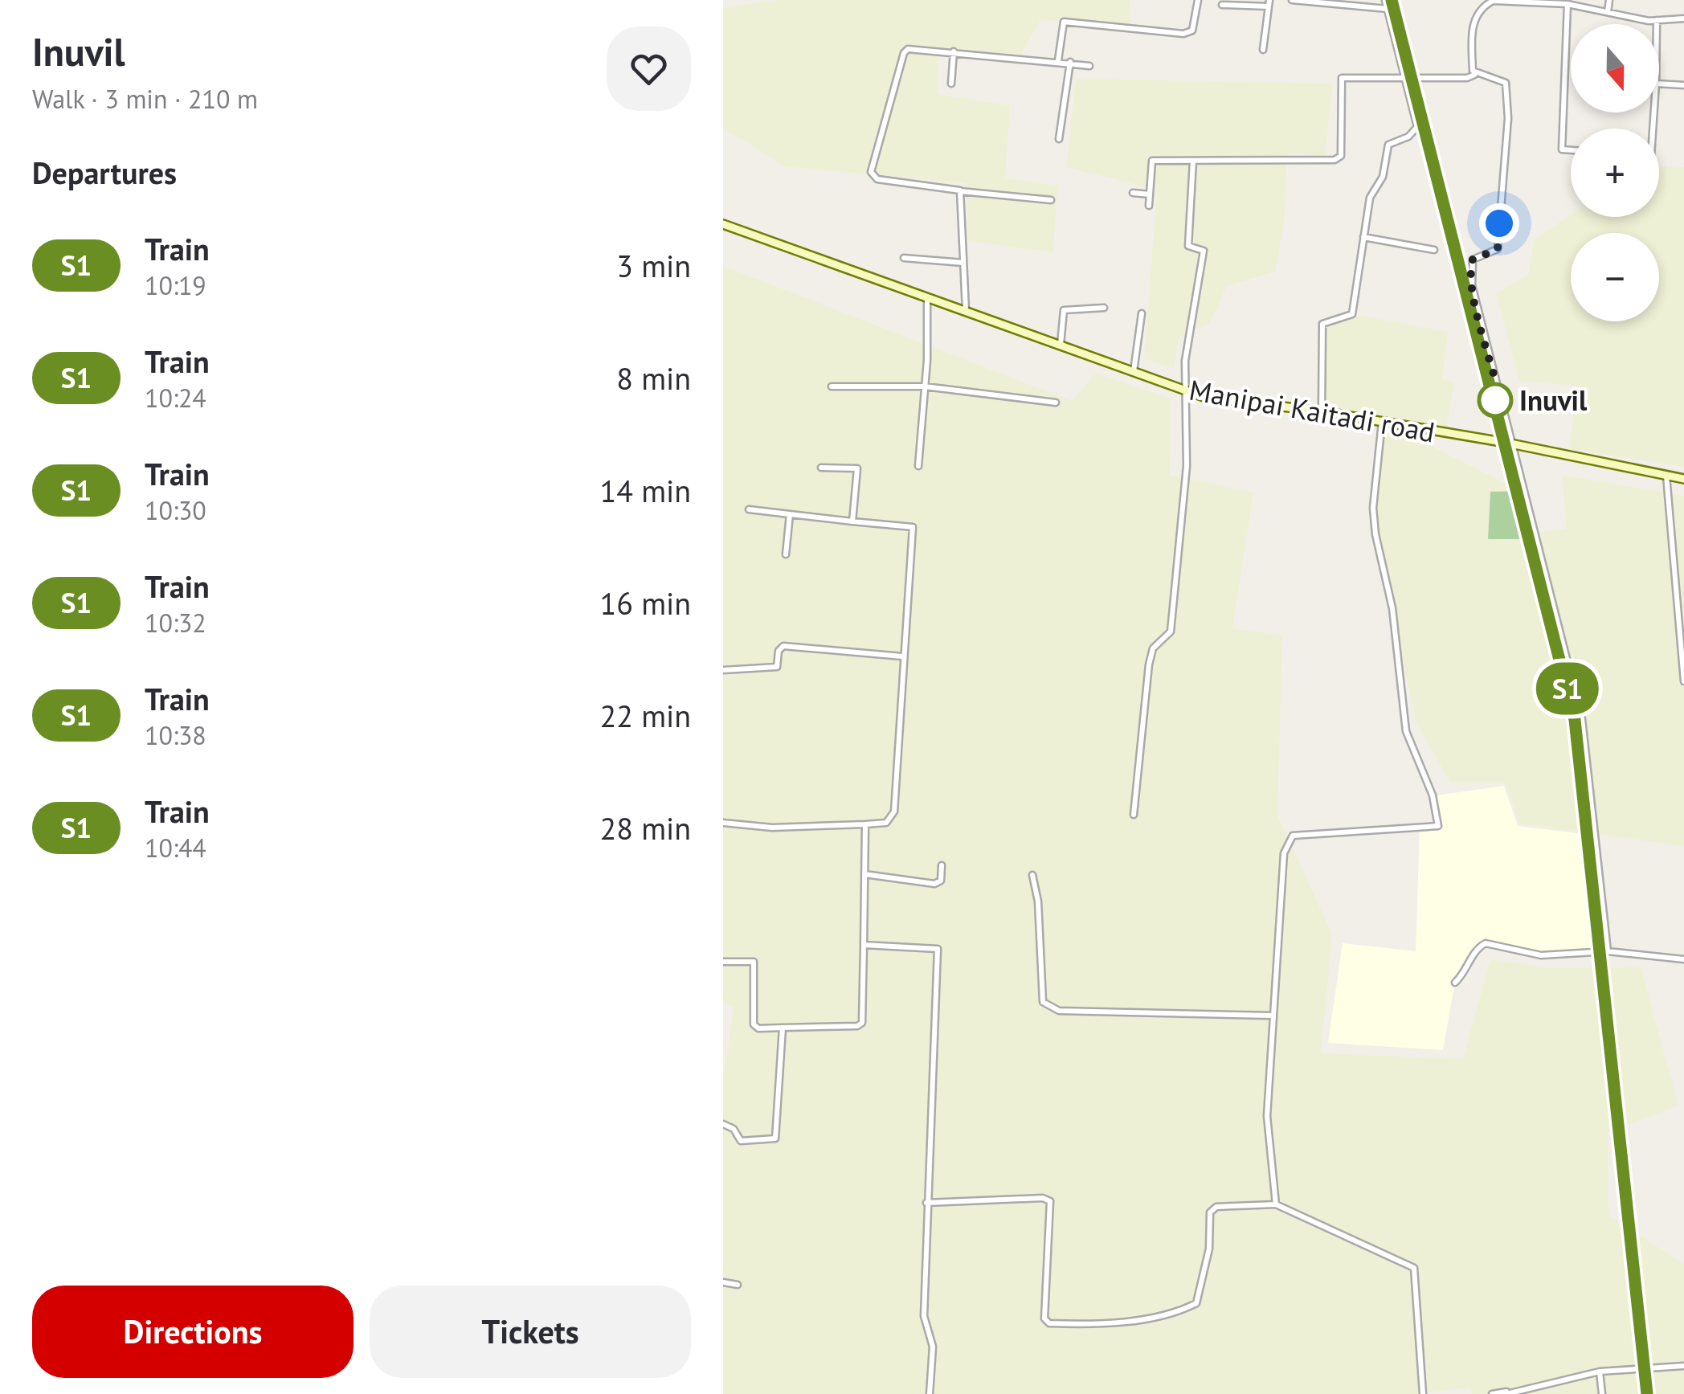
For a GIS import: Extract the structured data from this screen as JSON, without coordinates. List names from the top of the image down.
{
  "streets": {
    "main road": ["Manipai Kaitadi road"]
  },
  "places": ["Inuvil"],
  "north": "bottom",
  "page": {
    "heading": [
      ["Inuvil", "Walk · 3 min · 210 m"],
      "Departures"
    ],
    "on_map": "S1",
    "map_buttons": ["+", "−"],
    "list": [
      {
        "mark": "S1",
        "name": "Train",
        "note": "10:19",
        "value": "3 min"
      },
      {
        "mark": "S1",
        "name": "Train",
        "note": "10:24",
        "value": "8 min"
      },
      {
        "mark": "S1",
        "name": "Train",
        "note": "10:30",
        "value": "14 min"
      },
      {
        "mark": "S1",
        "name": "Train",
        "note": "10:32",
        "value": "16 min"
      },
      {
        "mark": "S1",
        "name": "Train",
        "note": "10:38",
        "value": "22 min"
      },
      {
        "mark": "S1",
        "name": "Train",
        "note": "10:44",
        "value": "28 min"
      }
    ],
    "buttons": ["Directions", "Tickets"]
  }
}
